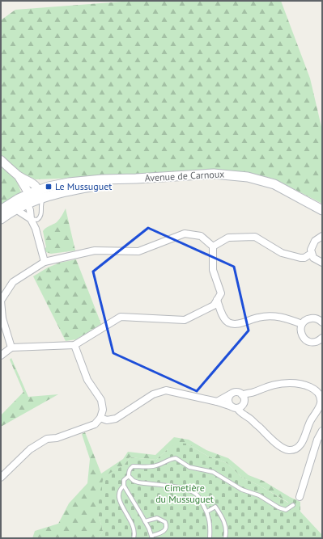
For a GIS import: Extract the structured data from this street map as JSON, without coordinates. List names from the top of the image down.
{
  "streets": {
    "main road": ["Avenue de Carnoux"]
  },
  "parks": ["Cimetière du Mussuguet"],
  "places": {
    "transit": ["Le Mussuguet"]
  }
}
